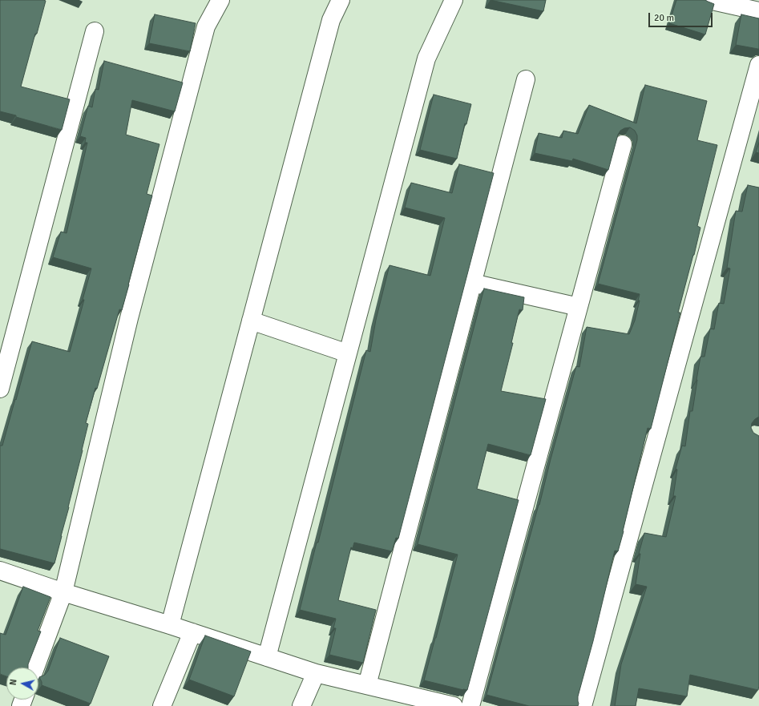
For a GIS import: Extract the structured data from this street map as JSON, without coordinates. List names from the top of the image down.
{
  "scale_bar": "20 m",
  "north": "left"
}
